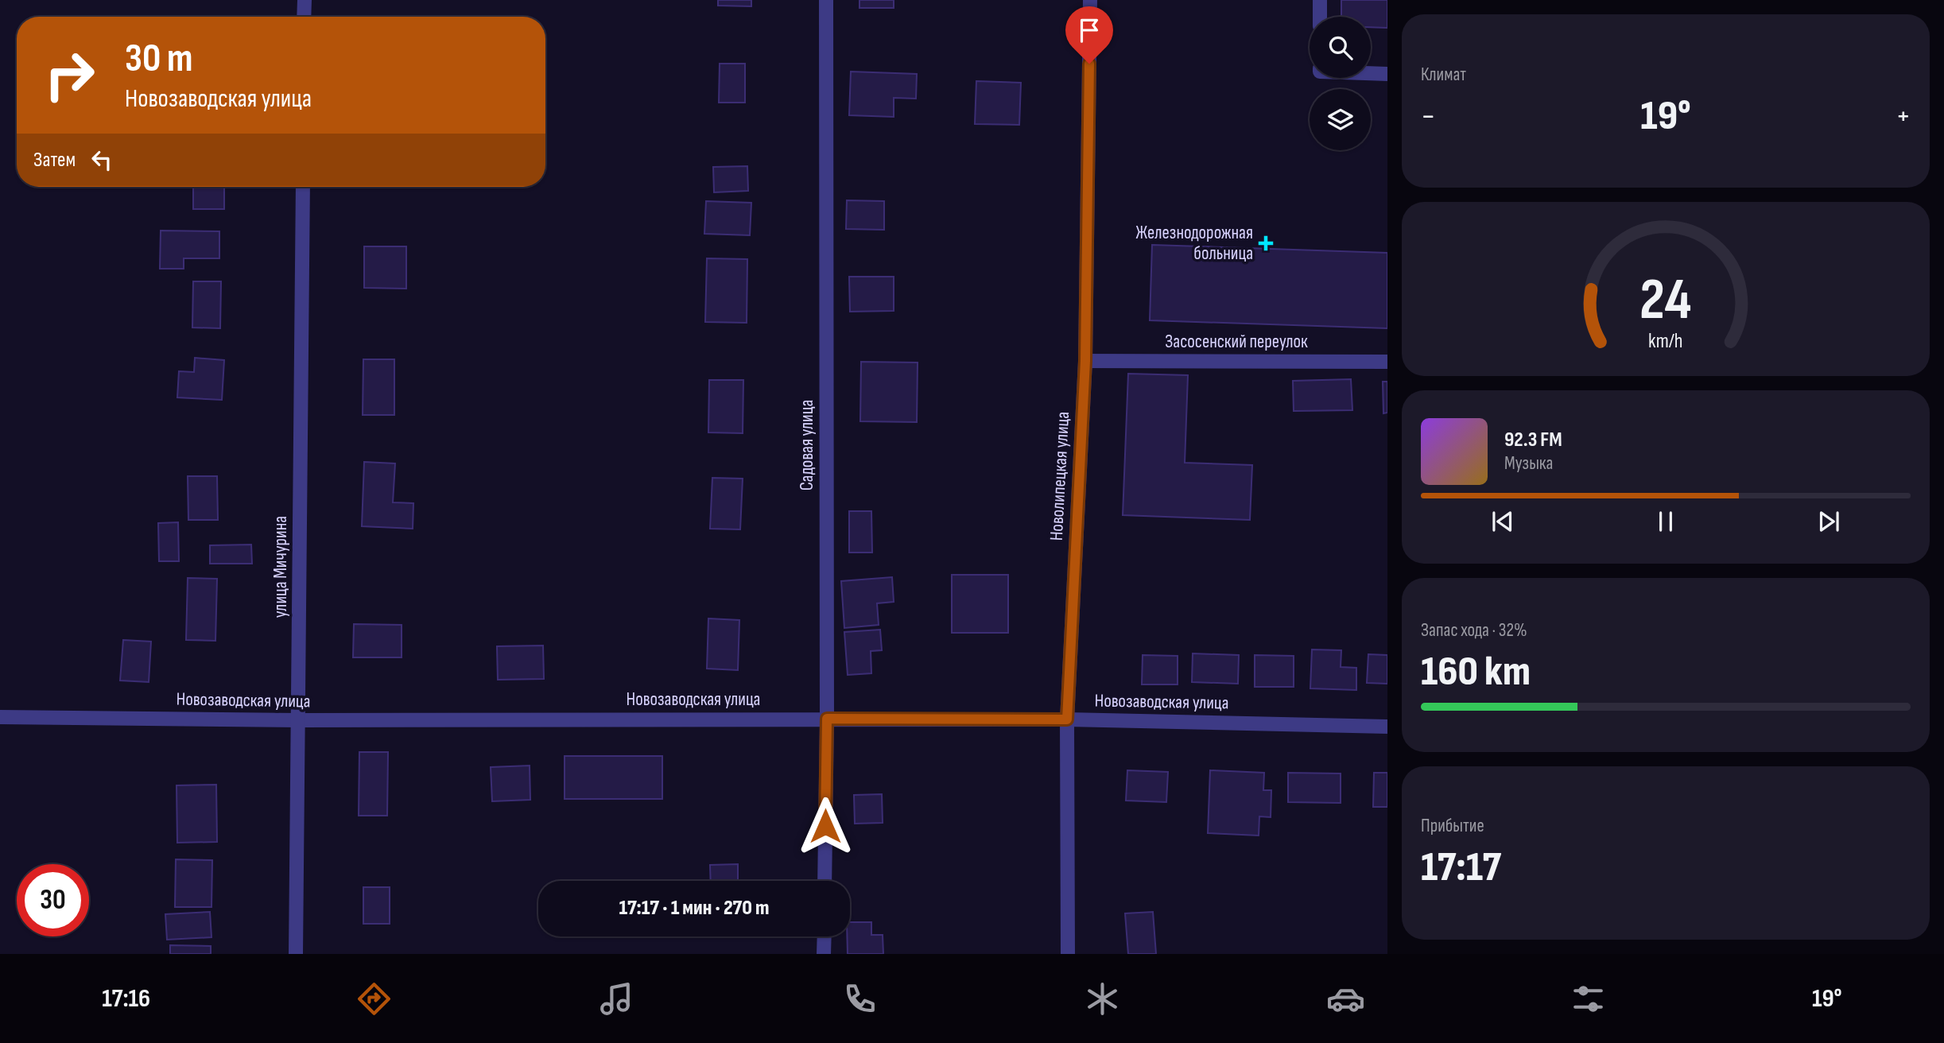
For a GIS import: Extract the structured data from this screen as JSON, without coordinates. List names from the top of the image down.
{
  "streets": {
    "street": [
      "Засосенский переулок",
      "Садовая улица",
      "Новолипецкая улица",
      "улица Мичурина",
      "Новозаводская улица"
    ]
  },
  "crossings": [
    ["Засосенский переулок", "Новолипецкая улица"],
    ["Садовая улица", "Новозаводская улица"],
    ["Новолипецкая улица", "Новозаводская улица"],
    ["улица Мичурина", "Новозаводская улица"]
  ],
  "places": {
    "health": ["Железнодорожная больница"]
  },
  "page": {
    "tile": [
      "Климат",
      ["Запас хода · 32%", "160 km"],
      ["Прибытие", "17:17"]
    ],
    "turn": ["30 m", "Новозаводская улица"],
    "heat": ["−", "19°", "+"],
    "then": "Затем",
    "song": ["92.3 FM", "Музыка"],
    "limit": "30",
    "trip": "17:17 · 1 мин · 270 m",
    "tabs": ["17:16", "19°"],
    "gauge": ["24", "km/h"]
  }
}
